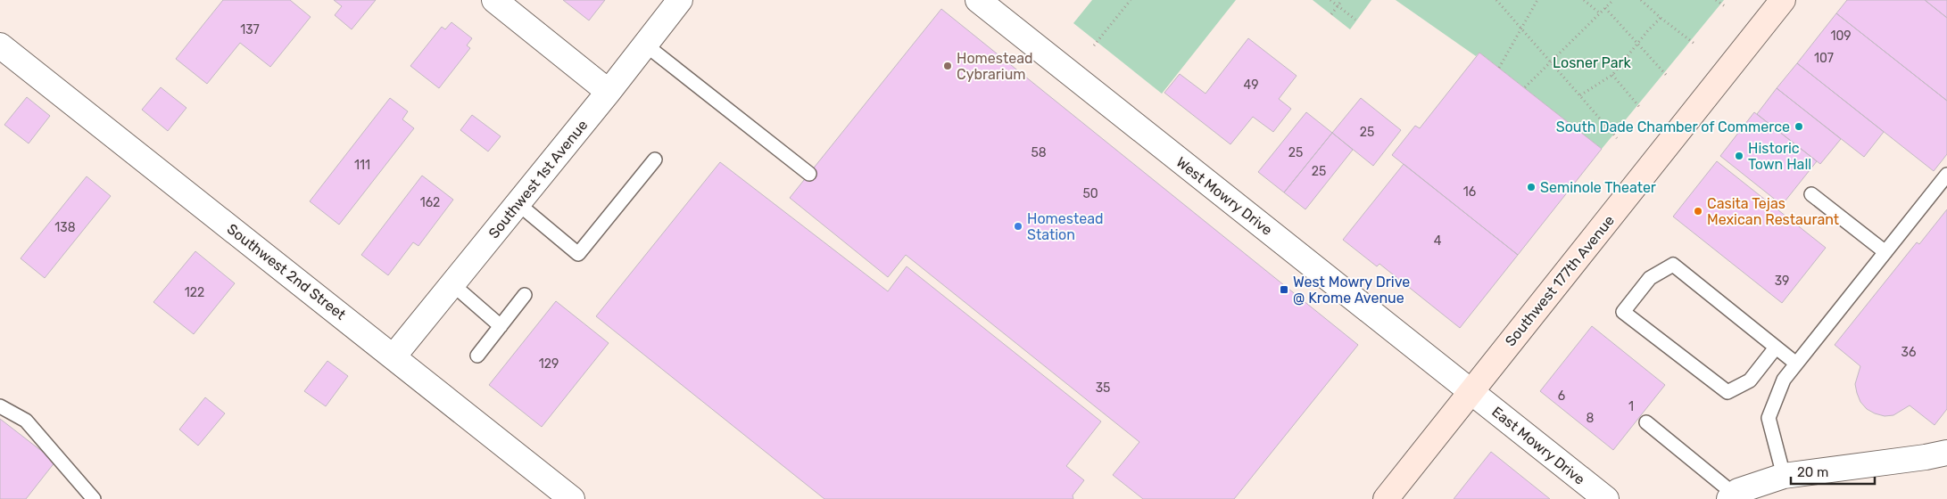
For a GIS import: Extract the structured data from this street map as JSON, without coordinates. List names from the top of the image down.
{
  "streets": {
    "main road": ["Southwest 177th Avenue"],
    "street": [
      "Southwest 1st Avenue",
      "West Mowry Drive",
      "Southwest 2nd Street",
      "East Mowry Drive"
    ]
  },
  "crossings": [
    ["Southwest 1st Avenue", "Southwest 2nd Street"],
    ["West Mowry Drive", "Southwest 177th Avenue"],
    ["West Mowry Drive", "East Mowry Drive"],
    ["Southwest 177th Avenue", "East Mowry Drive"]
  ],
  "parks": ["Losner Park"],
  "places": {
    "other": [
      "Homestead Cybrarium",
      "South Dade Chamber of Commerce",
      "Historic Town Hall",
      "Seminole Theater",
      "Casita Tejas Mexican Restaurant",
      "Homestead Station"
    ],
    "transit": ["West Mowry Drive @ Krome Avenue"]
  },
  "house_numbers": [
    "137",
    "109",
    "107",
    "49",
    "25",
    "58",
    "25",
    "111",
    "25",
    "16",
    "50",
    "162",
    "138",
    "4",
    "39",
    "122",
    "36",
    "129",
    "35",
    "6",
    "1",
    "8"
  ],
  "scale_bar": "20 m"
}
